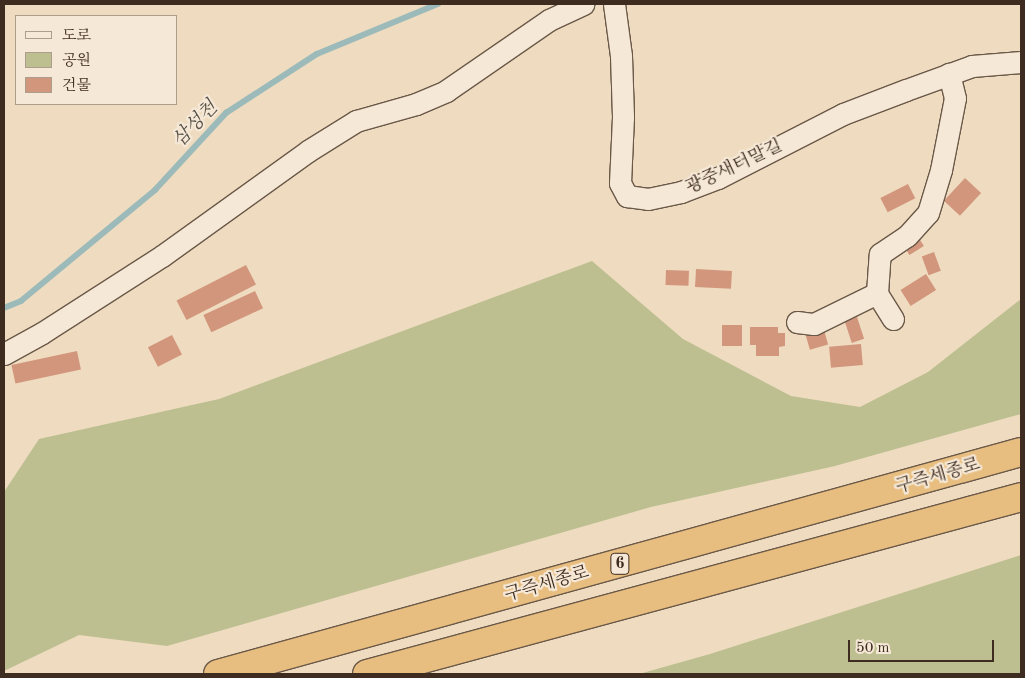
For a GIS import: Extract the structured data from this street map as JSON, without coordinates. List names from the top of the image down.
{
  "streets": {
    "highway": ["구즉세종로", "6"],
    "street": ["광중새터말길"]
  },
  "water": ["삼성천"],
  "legend": ["도로", "공원", "건물"],
  "scale_bar": "50 m"
}
